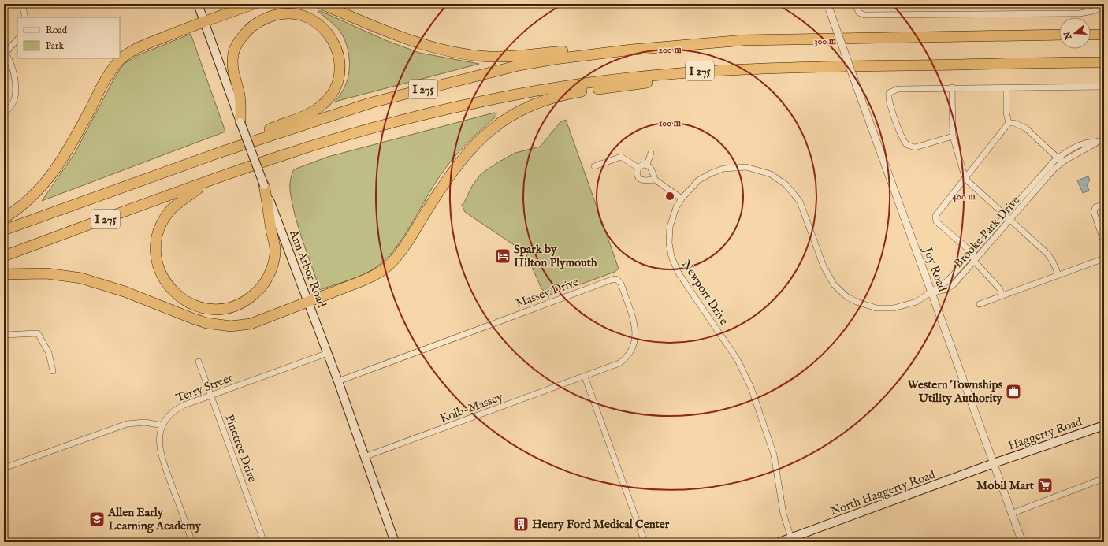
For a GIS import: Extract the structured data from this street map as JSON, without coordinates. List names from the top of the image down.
{
  "streets": {
    "highway": ["I 275"],
    "main road": ["Ann Arbor Road", "Haggerty Road", "North Haggerty Road"],
    "street": [
      "Brooke Park Drive",
      "Joy Road",
      "Massey Drive",
      "Newport Drive",
      "Terry Street",
      "Kolb-Massey",
      "Pinetree Drive"
    ]
  },
  "crossings": [
    ["Brooke Park Drive", "Joy Road"],
    ["Brooke Park Drive", "Newport Drive"],
    ["Ann Arbor Road", "Massey Drive"],
    ["Ann Arbor Road", "Terry Street"],
    ["Ann Arbor Road", "Kolb-Massey"],
    ["Joy Road", "Newport Drive"],
    ["Joy Road", "Haggerty Road"],
    ["Joy Road", "North Haggerty Road"],
    ["Massey Drive", "Kolb-Massey"],
    ["Newport Drive", "North Haggerty Road"],
    ["Terry Street", "Pinetree Drive"],
    ["Haggerty Road", "North Haggerty Road"]
  ],
  "places": {
    "hotel": ["Spark by Hilton Plymouth"],
    "office": ["Western Townships Utility Authority"],
    "supermarket": ["Mobil Mart"],
    "school or university": ["Allen Early Learning Academy"],
    "building": ["Henry Ford Medical Center"]
  },
  "legend": ["Road", "Park"],
  "north": "left",
  "rings": [
    "300 m",
    "200 m",
    "100 m",
    "400 m"
  ]
}
